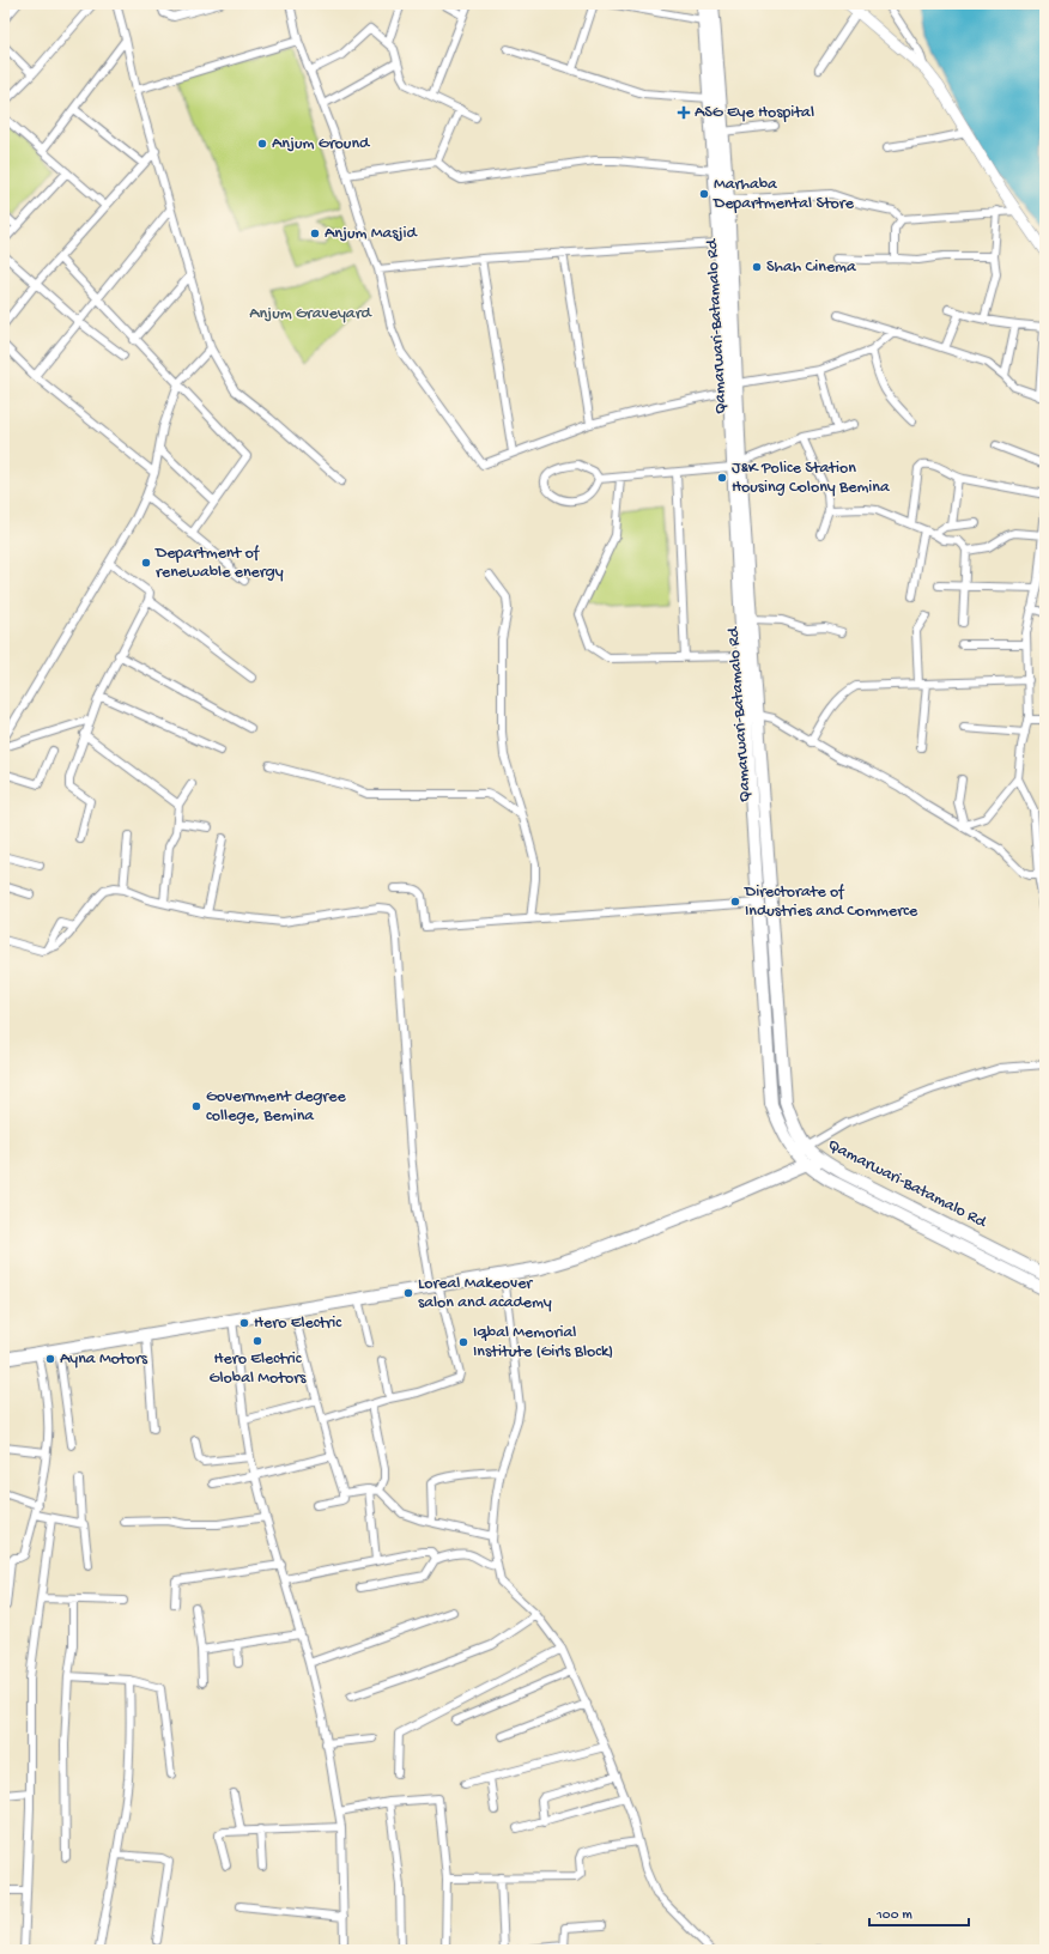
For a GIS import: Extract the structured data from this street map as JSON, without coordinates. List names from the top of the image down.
{
  "streets": {
    "main road": ["Qamarwari-Batamalo Rd"]
  },
  "parks": ["Anjum Graveyard"],
  "places": {
    "health": ["ASG Eye Hospital"],
    "other": [
      "Anjum Ground",
      "Marhaba Departmental Store",
      "Anjum Masjid",
      "Shah Cinema",
      "J&K Police Station Housing Colony Bemina",
      "Department of renewable energy",
      "Directorate of Industries and Commerce",
      "Government degree college, Bemina",
      "Loreal Makeover salon and academy",
      "Hero Electric",
      "Hero Electric Global Motors",
      "Iqbal Memorial Institute (Girls Block)",
      "Ayna Motors"
    ]
  },
  "scale_bar": "100 m"
}
